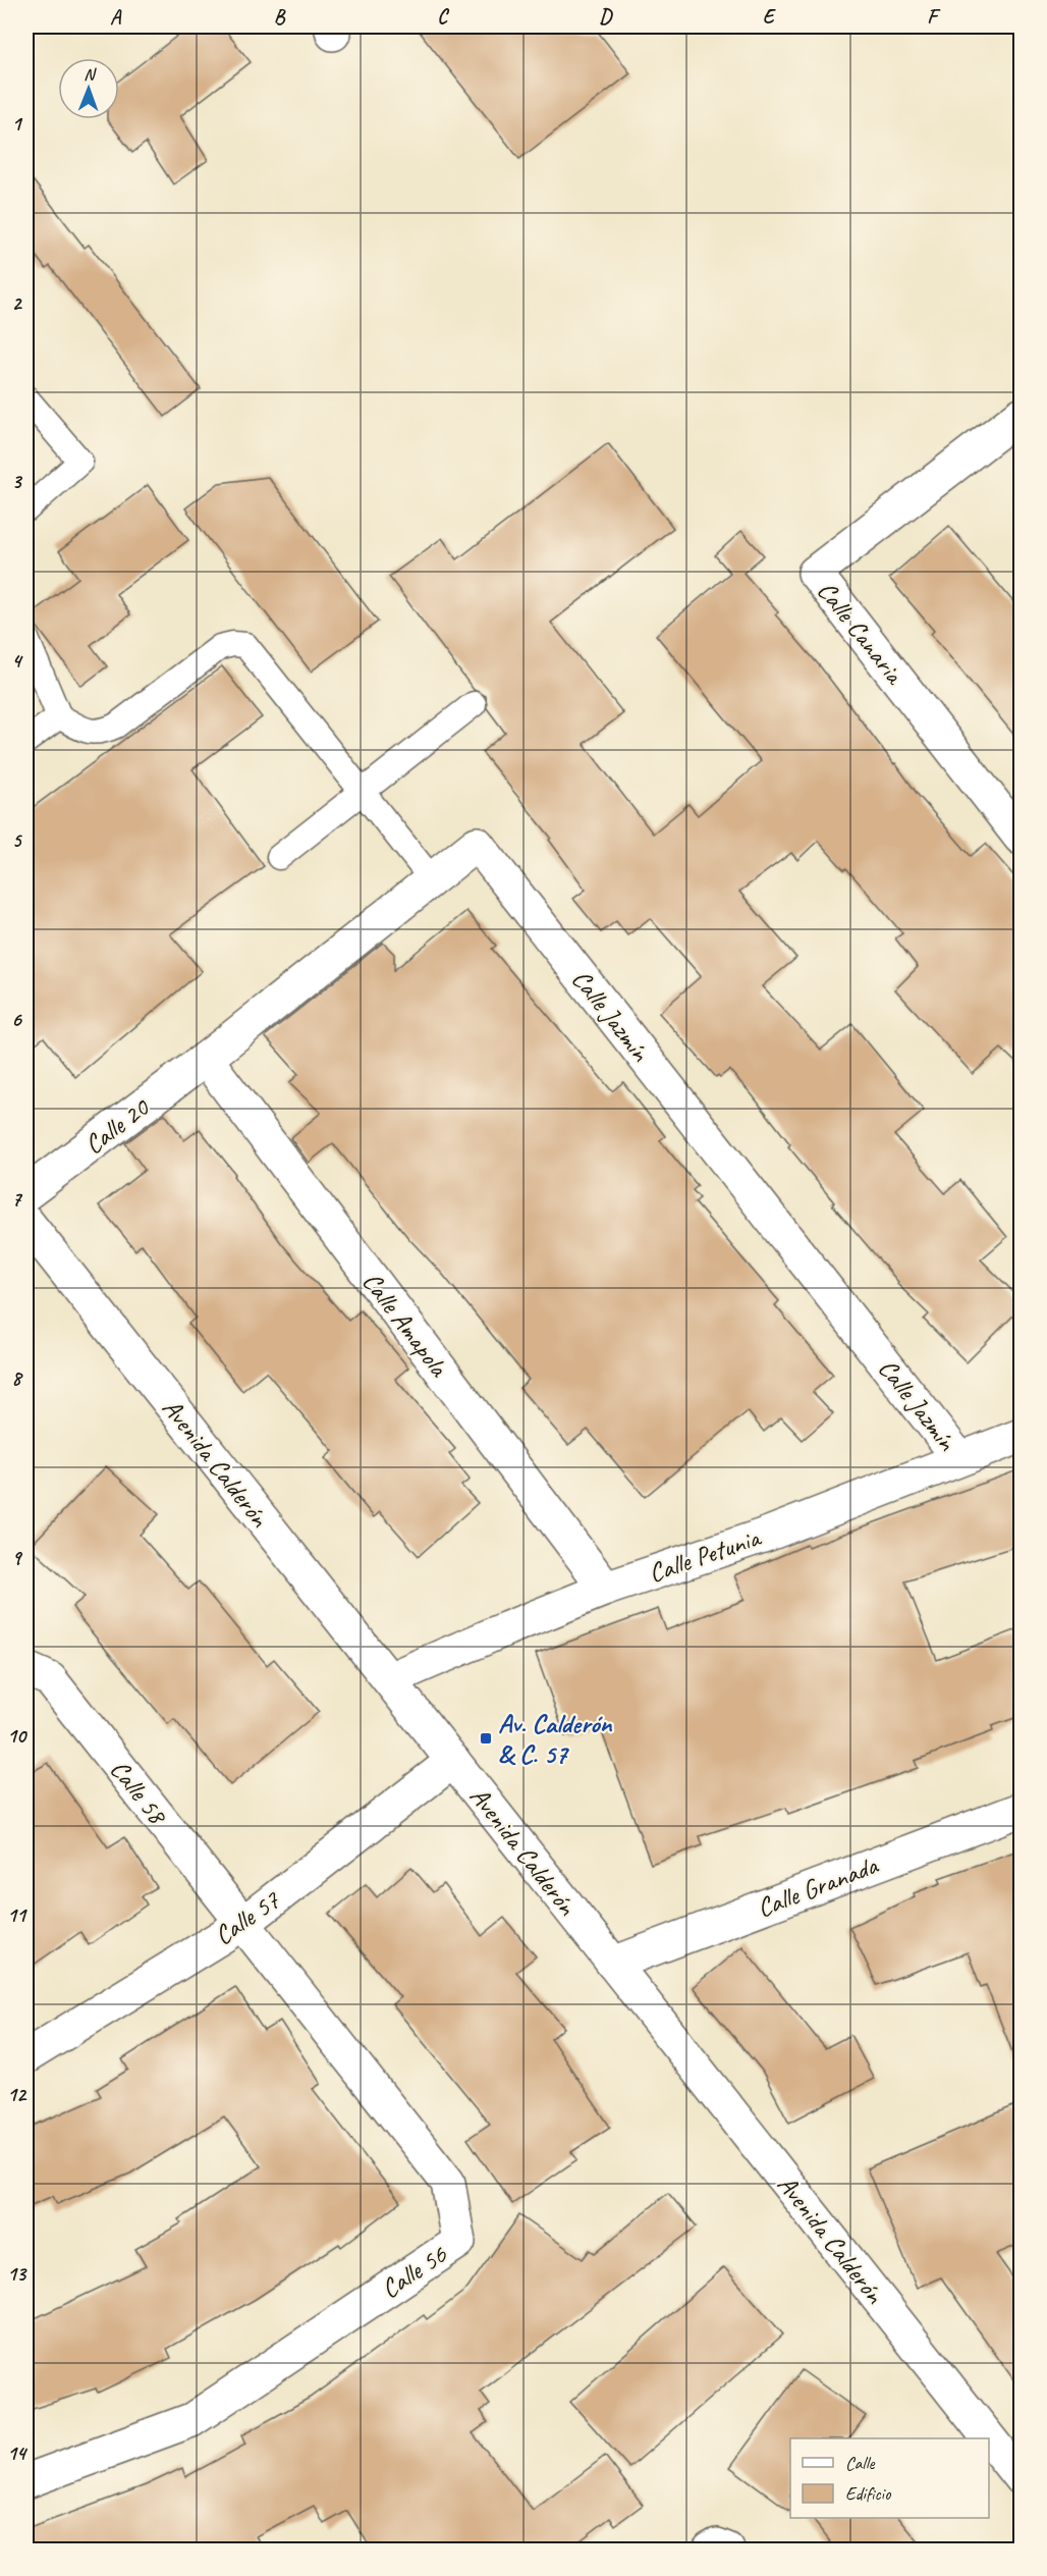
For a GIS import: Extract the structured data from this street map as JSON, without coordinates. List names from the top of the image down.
{
  "streets": {
    "street": [
      "Calle Canaria",
      "Calle Jazmín",
      "Calle 20",
      "Calle Amapola",
      "Avenida Calderón",
      "Calle Petunia",
      "Calle 58",
      "Calle Granada",
      "Calle 57",
      "Calle 56"
    ]
  },
  "crossings": [
    ["Calle Jazmín", "Calle 20"],
    ["Calle Jazmín", "Calle Amapola"],
    ["Calle Jazmín", "Calle Petunia"],
    ["Calle 20", "Calle Amapola"],
    ["Calle Amapola", "Calle Petunia"],
    ["Avenida Calderón", "Calle Petunia"],
    ["Avenida Calderón", "Calle Granada"],
    ["Avenida Calderón", "Calle 57"],
    ["Calle 58", "Calle 57"],
    ["Calle 58", "Calle 56"],
    ["Calle 57", "Calle 56"]
  ],
  "places": {
    "transit": ["Av. Calderón & C. 57"]
  },
  "legend": ["Calle", "Edificio"],
  "north": "top",
  "grid": {
    "columns": [
      "A",
      "B",
      "C",
      "D",
      "E",
      "F"
    ],
    "rows": [
      "1",
      "2",
      "3",
      "4",
      "5",
      "6",
      "7",
      "8",
      "9",
      "10",
      "11",
      "12",
      "13",
      "14"
    ]
  }
}
